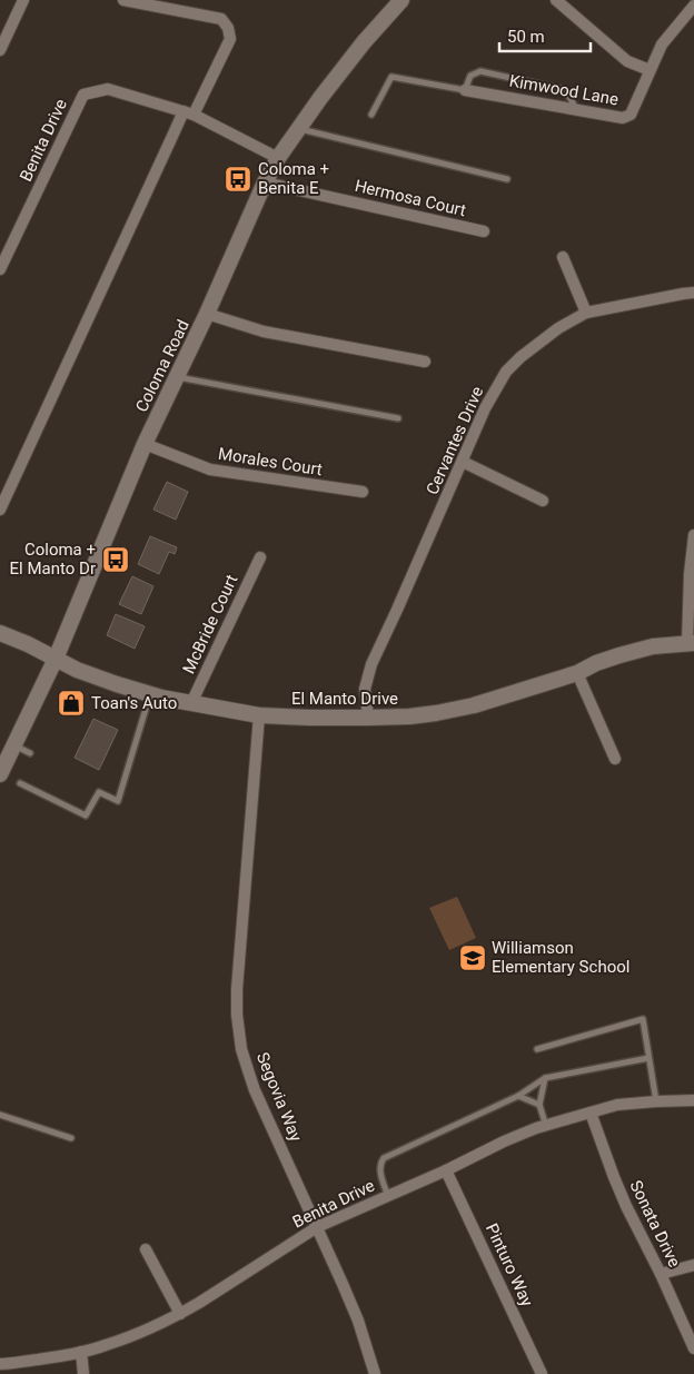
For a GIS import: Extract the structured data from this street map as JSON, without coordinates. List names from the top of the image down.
{
  "streets": {
    "main road": ["Coloma Road", "El Manto Drive"],
    "street": [
      "Kimwood Lane",
      "Benita Drive",
      "Hermosa Court",
      "Cervantes Drive",
      "Morales Court",
      "McBride Court",
      "Segovia Way",
      "Sonata Drive",
      "Pinturo Way"
    ]
  },
  "crossings": [
    ["Benita Drive", "Coloma Road"],
    ["Benita Drive", "Segovia Way"],
    ["Benita Drive", "Sonata Drive"],
    ["Benita Drive", "Pinturo Way"],
    ["Hermosa Court", "Coloma Road"],
    ["Coloma Road", "Morales Court"],
    ["Coloma Road", "El Manto Drive"],
    ["Cervantes Drive", "El Manto Drive"],
    ["McBride Court", "El Manto Drive"],
    ["El Manto Drive", "Segovia Way"]
  ],
  "places": {
    "bus stop": ["Coloma + Benita E", "Coloma + El Manto Dr"],
    "shop": ["Toan's Auto"],
    "school or university": ["Williamson Elementary School"]
  },
  "scale_bar": "50 m"
}
